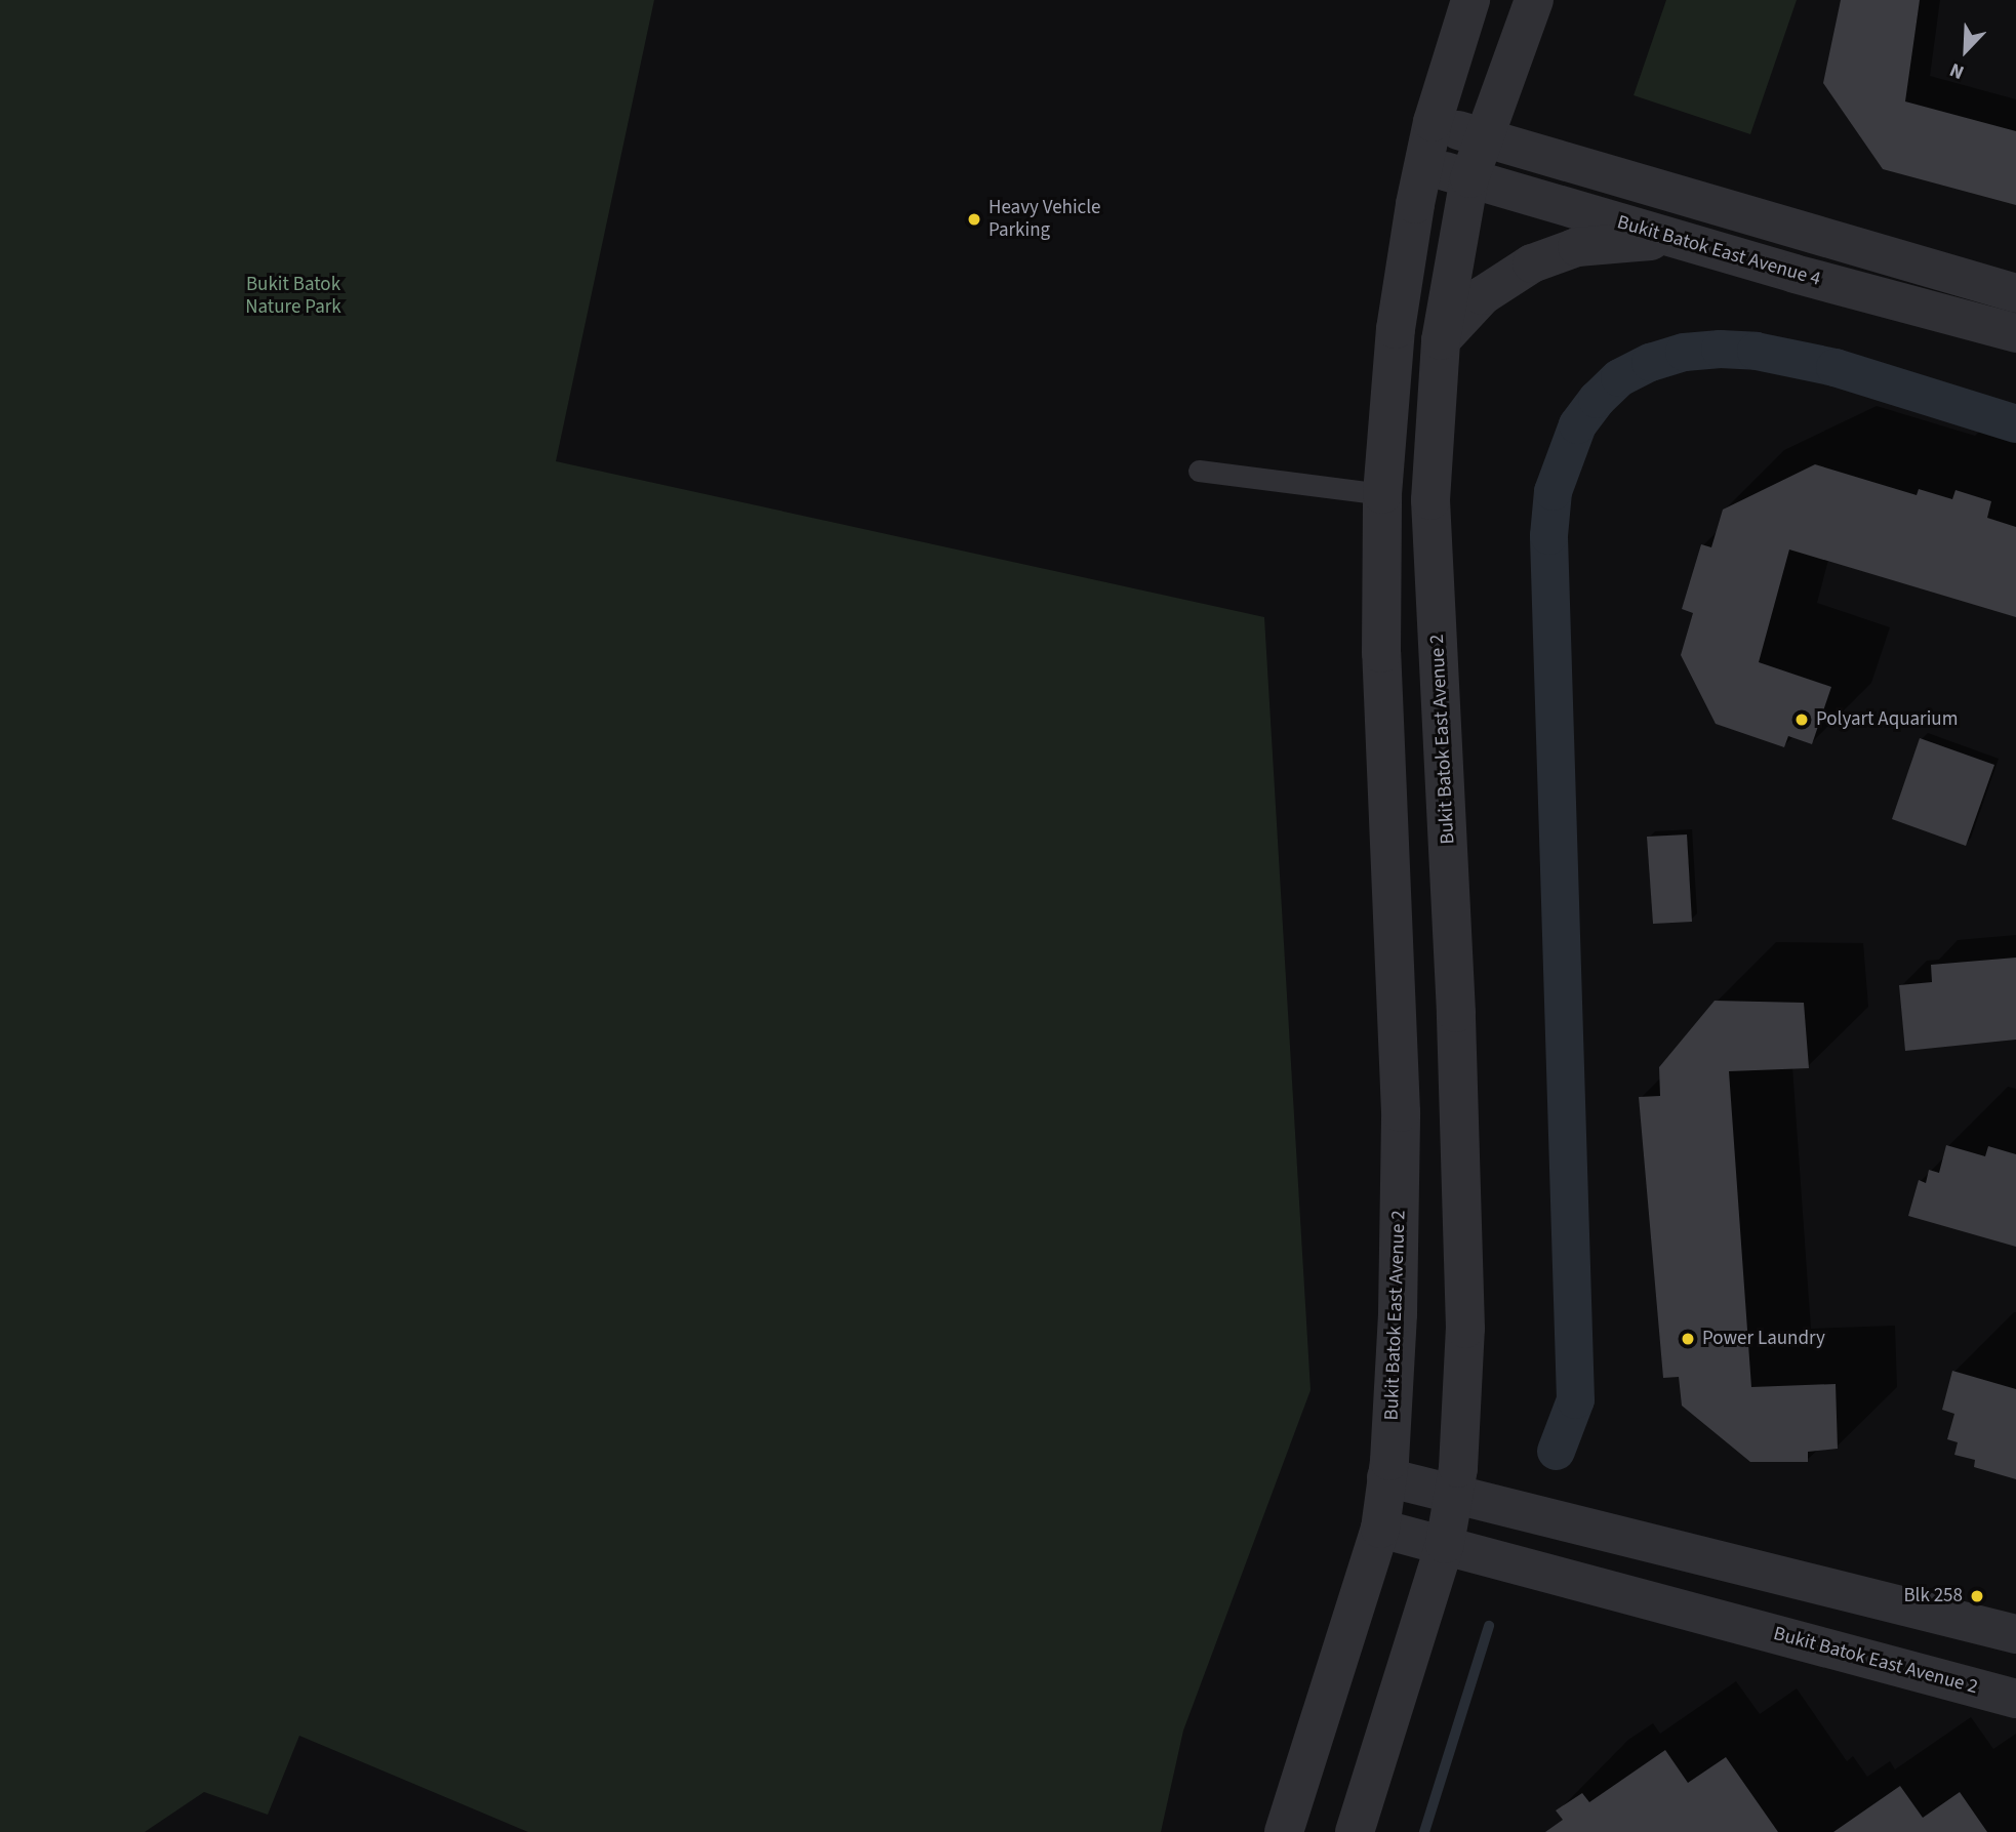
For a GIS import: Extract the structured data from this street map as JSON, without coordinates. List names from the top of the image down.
{
  "streets": {
    "street": ["Bukit Batok East Avenue 4", "Bukit Batok East Avenue 2"]
  },
  "crossings": [
    ["Bukit Batok East Avenue 4", "Bukit Batok East Avenue 2"]
  ],
  "parks": ["Bukit Batok Nature Park"],
  "places": [
    "Heavy Vehicle Parking",
    "Polyart Aquarium",
    "Power Laundry",
    "Blk 258"
  ],
  "north": "bottom left"
}
